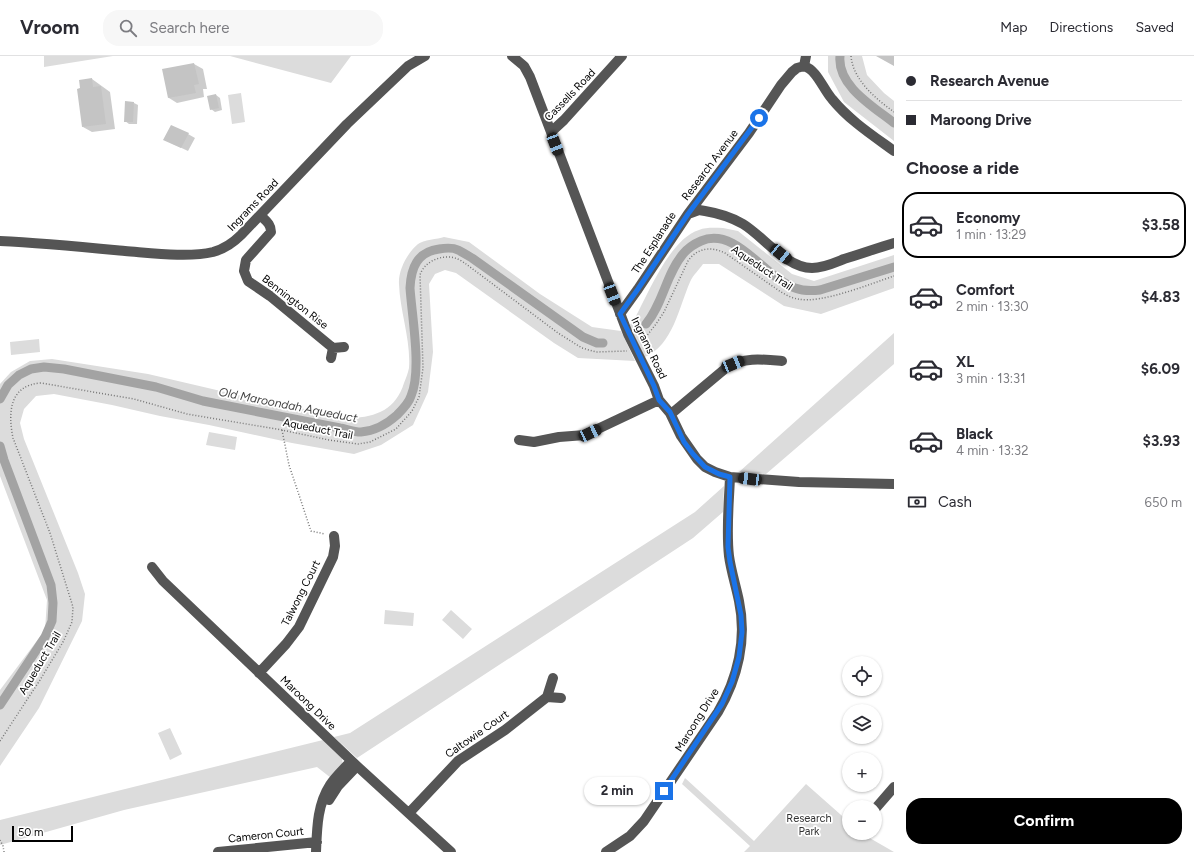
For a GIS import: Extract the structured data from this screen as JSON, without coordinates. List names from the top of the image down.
{
  "streets": {
    "street": [
      "Cassells Road",
      "Research Avenue",
      "Ingrams Road",
      "The Esplanade",
      "Bennington Rise",
      "Talwong Court",
      "Maroong Drive",
      "Caltowie Court",
      "Cameron Court"
    ],
    "path": ["Aqueduct Trail"]
  },
  "crossings": [
    ["Cassells Road", "Ingrams Road"],
    ["Research Avenue", "The Esplanade"],
    ["Ingrams Road", "The Esplanade"],
    ["Ingrams Road", "Aqueduct Trail"],
    ["Ingrams Road", "Bennington Rise"],
    ["Ingrams Road", "Maroong Drive"],
    ["Talwong Court", "Maroong Drive"],
    ["Maroong Drive", "Caltowie Court"]
  ],
  "water": ["Old Maroondah Aqueduct"],
  "parks": ["Research Park"],
  "scale_bar": "50 m",
  "page": {
    "header": "Vroom",
    "search": "Search here",
    "nav": ["Map", "Directions", "Saved"],
    "banner": ["Research Avenue", "Maroong Drive"],
    "heading": "Choose a ride",
    "list": [
      {
        "name": "Economy",
        "note": "1 min · 13:29",
        "value": "$3.58"
      },
      {
        "name": "Comfort",
        "note": "2 min · 13:30",
        "value": "$4.83"
      },
      {
        "name": "XL",
        "note": "3 min · 13:31",
        "value": "$6.09"
      },
      {
        "name": "Black",
        "note": "4 min · 13:32",
        "value": "$3.93"
      }
    ],
    "pay": ["Cash", "650 m"],
    "map_buttons": ["+", "−"],
    "bubble": "2 min",
    "buttons": "Confirm",
    "scale": "50 m"
  }
}
